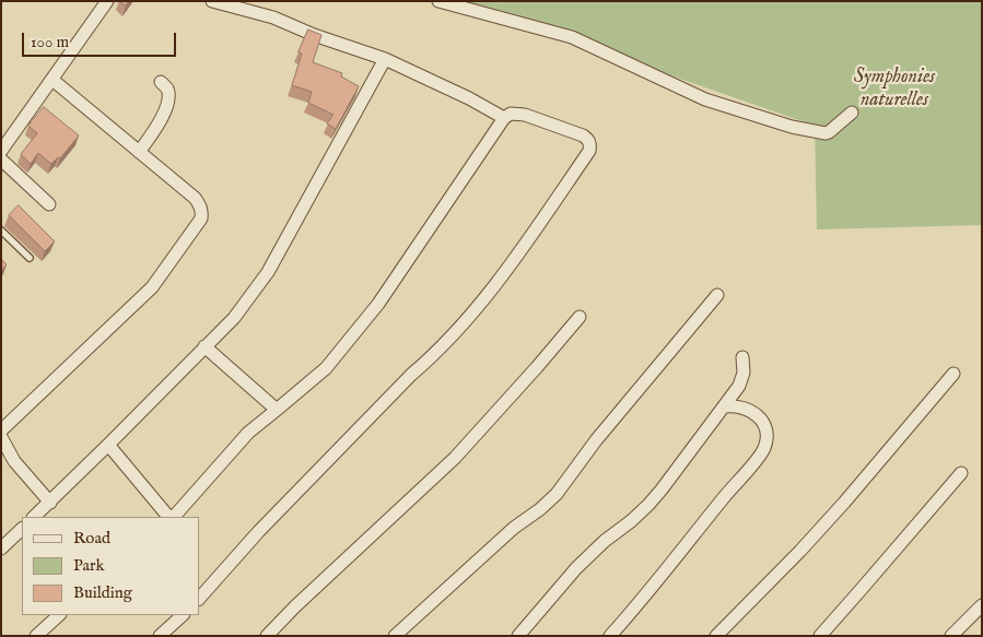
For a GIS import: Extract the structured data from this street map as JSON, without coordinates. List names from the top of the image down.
{
  "parks": ["Symphonies naturelles"],
  "legend": ["Road", "Park", "Building"],
  "scale_bar": "100 m"
}
